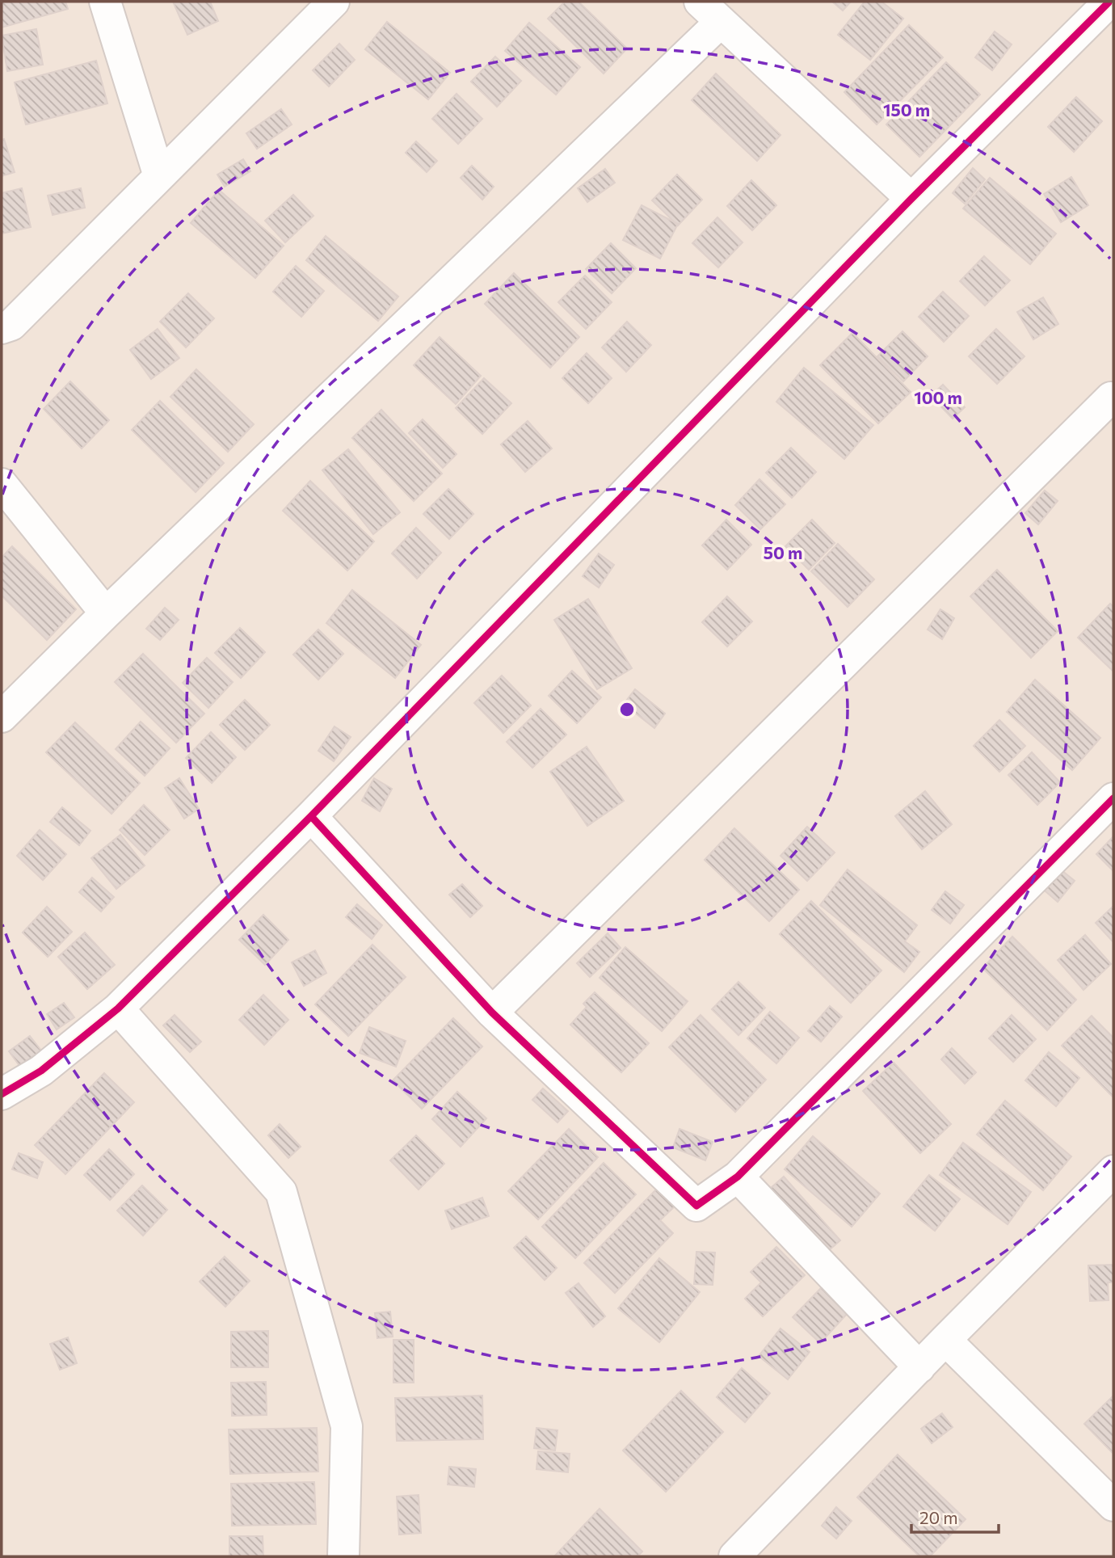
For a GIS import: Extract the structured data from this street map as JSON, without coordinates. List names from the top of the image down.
{
  "scale_bar": "20 m",
  "rings": ["150 m", "100 m", "50 m"]
}
